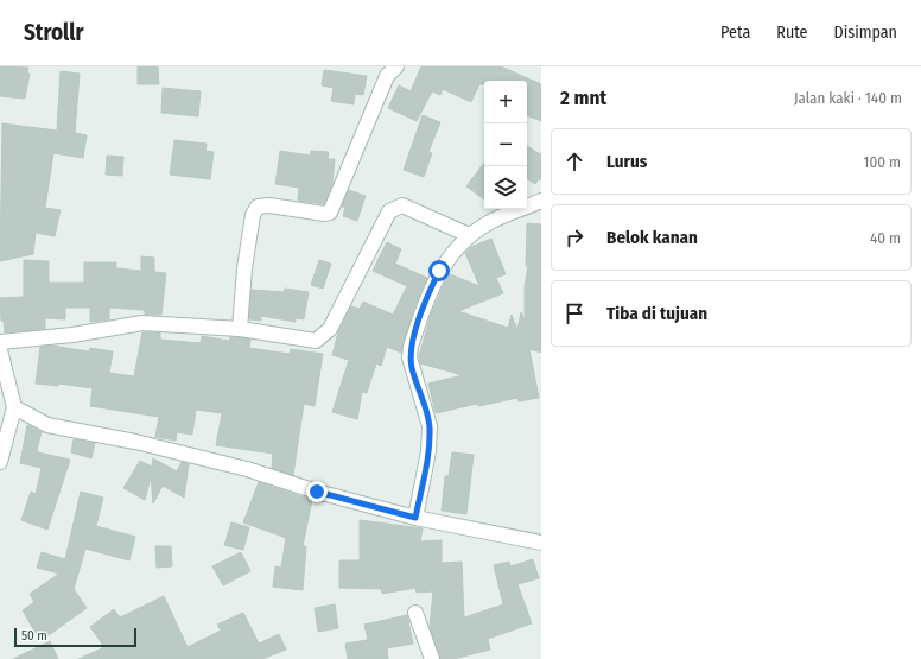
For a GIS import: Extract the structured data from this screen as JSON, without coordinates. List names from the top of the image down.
{
  "scale_bar": "50 m",
  "page": {
    "header": "Strollr",
    "nav": ["Peta", "Rute", "Disimpan"],
    "heading": ["2 mnt", "Jalan kaki · 140 m"],
    "map_buttons": ["+", "−"],
    "list": [
      ["Lurus", "100 m"],
      ["Belok kanan", "40 m"],
      "Tiba di tujuan"
    ],
    "scale": "50 m"
  }
}
